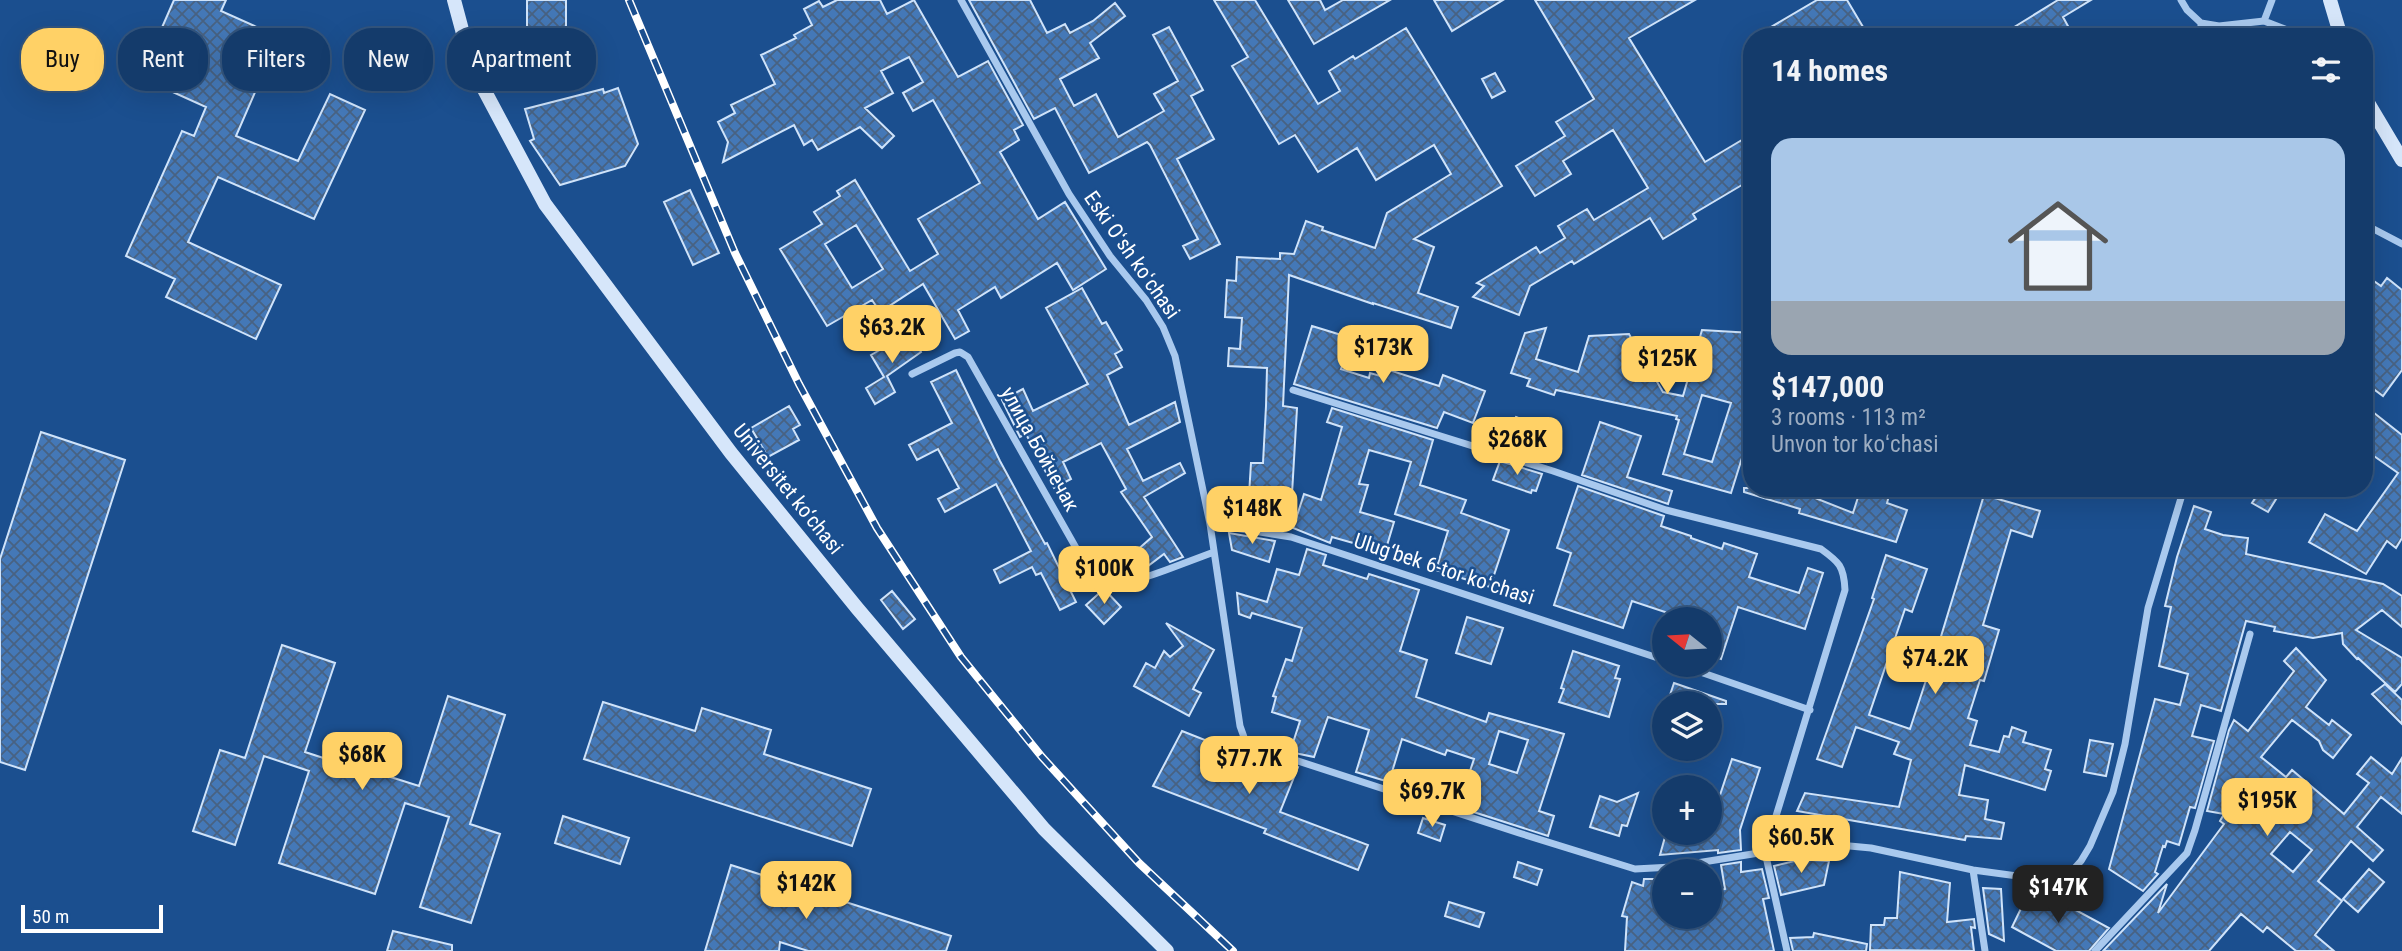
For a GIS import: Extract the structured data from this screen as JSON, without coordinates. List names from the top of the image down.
{
  "streets": {
    "main road": ["Universitet kо‘chasi"],
    "street": ["Eski Oʻsh koʻchasi", "улица Бойчечак", "Ulug‘bek 6-tor koʻchasi"]
  },
  "crossings": [
    ["Eski Oʻsh koʻchasi", "улица Бойчечак"],
    ["Eski Oʻsh koʻchasi", "Ulug‘bek 6-tor koʻchasi"]
  ],
  "scale_bar": "50 m",
  "north": "left",
  "page": {
    "chip": [
      "Buy",
      "Rent",
      "Filters",
      "New",
      "Apartment"
    ],
    "heading": "14 homes",
    "list": [
      {
        "name": "$147,000",
        "note": "3 rooms · 113 m² · Unvon tor koʻchasi"
      }
    ],
    "price": [
      "$63.2K",
      "$173K",
      "$125K",
      "$268K",
      "$148K",
      "$100K",
      "$74.2K",
      "$68K",
      "$77.7K",
      "$69.7K",
      "$195K",
      "$60.5K",
      "$142K",
      "$147K"
    ],
    "map_buttons": ["+", "−"],
    "scale": "50 m"
  }
}
